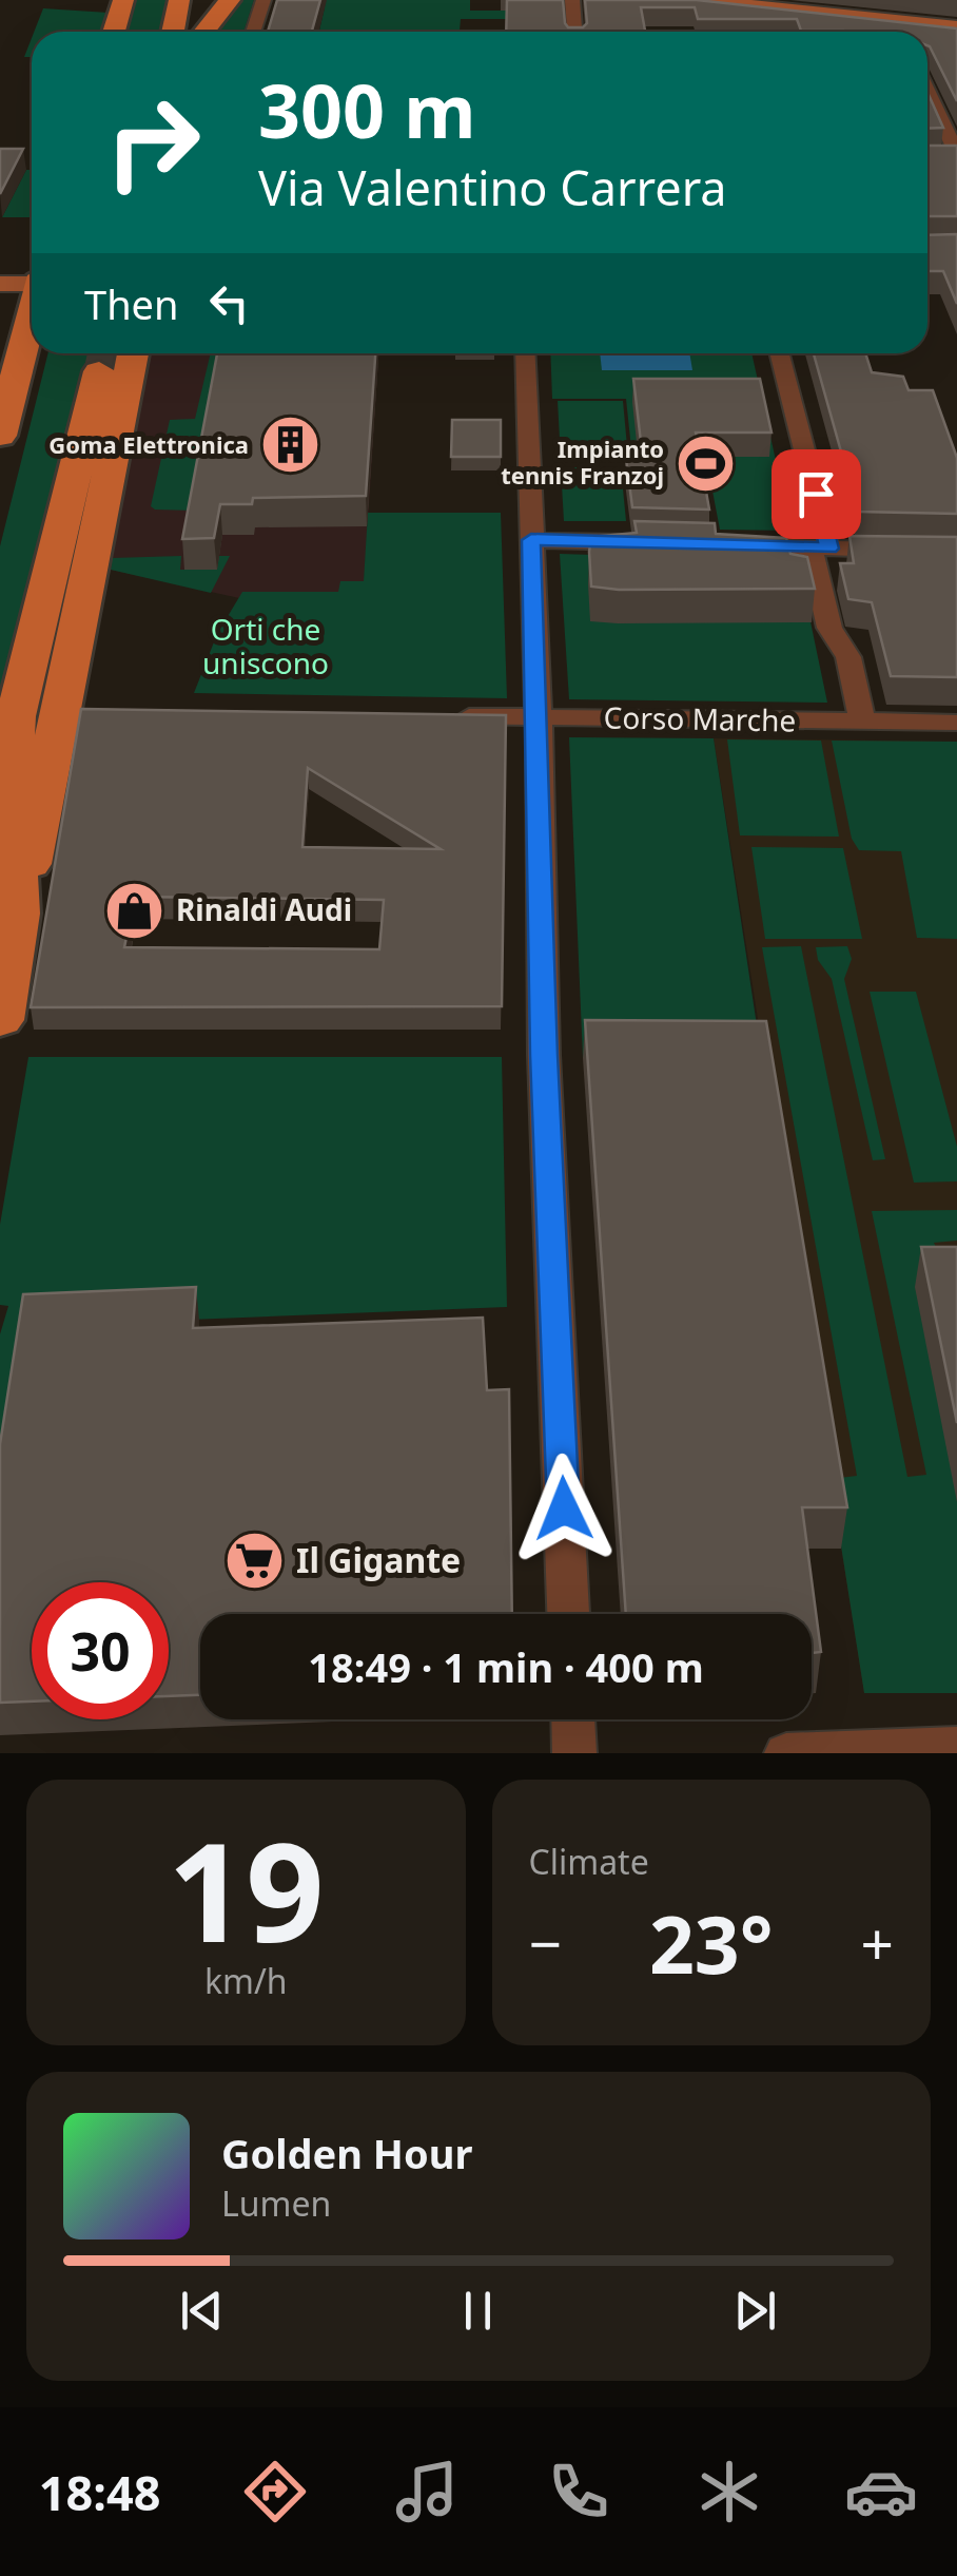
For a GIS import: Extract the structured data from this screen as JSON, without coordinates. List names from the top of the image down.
{
  "streets": {
    "street": ["Corso Marche"]
  },
  "parks": ["Orti che uniscono"],
  "places": {
    "building": ["Goma Elettronica"],
    "sports": ["Impianto tennis Franzoj"],
    "shop": ["Rinaldi Audi"],
    "supermarket": ["Il Gigante"]
  },
  "page": {
    "turn": ["300 m", "Via Valentino Carrera"],
    "then": "Then",
    "limit": "30",
    "trip": "18:49 · 1 min · 400 m",
    "tile": [
      ["19", "km/h"],
      "Climate"
    ],
    "heat": ["−", "23°", "+"],
    "song": ["Golden Hour", "Lumen"],
    "tabs": "18:48"
  }
}
